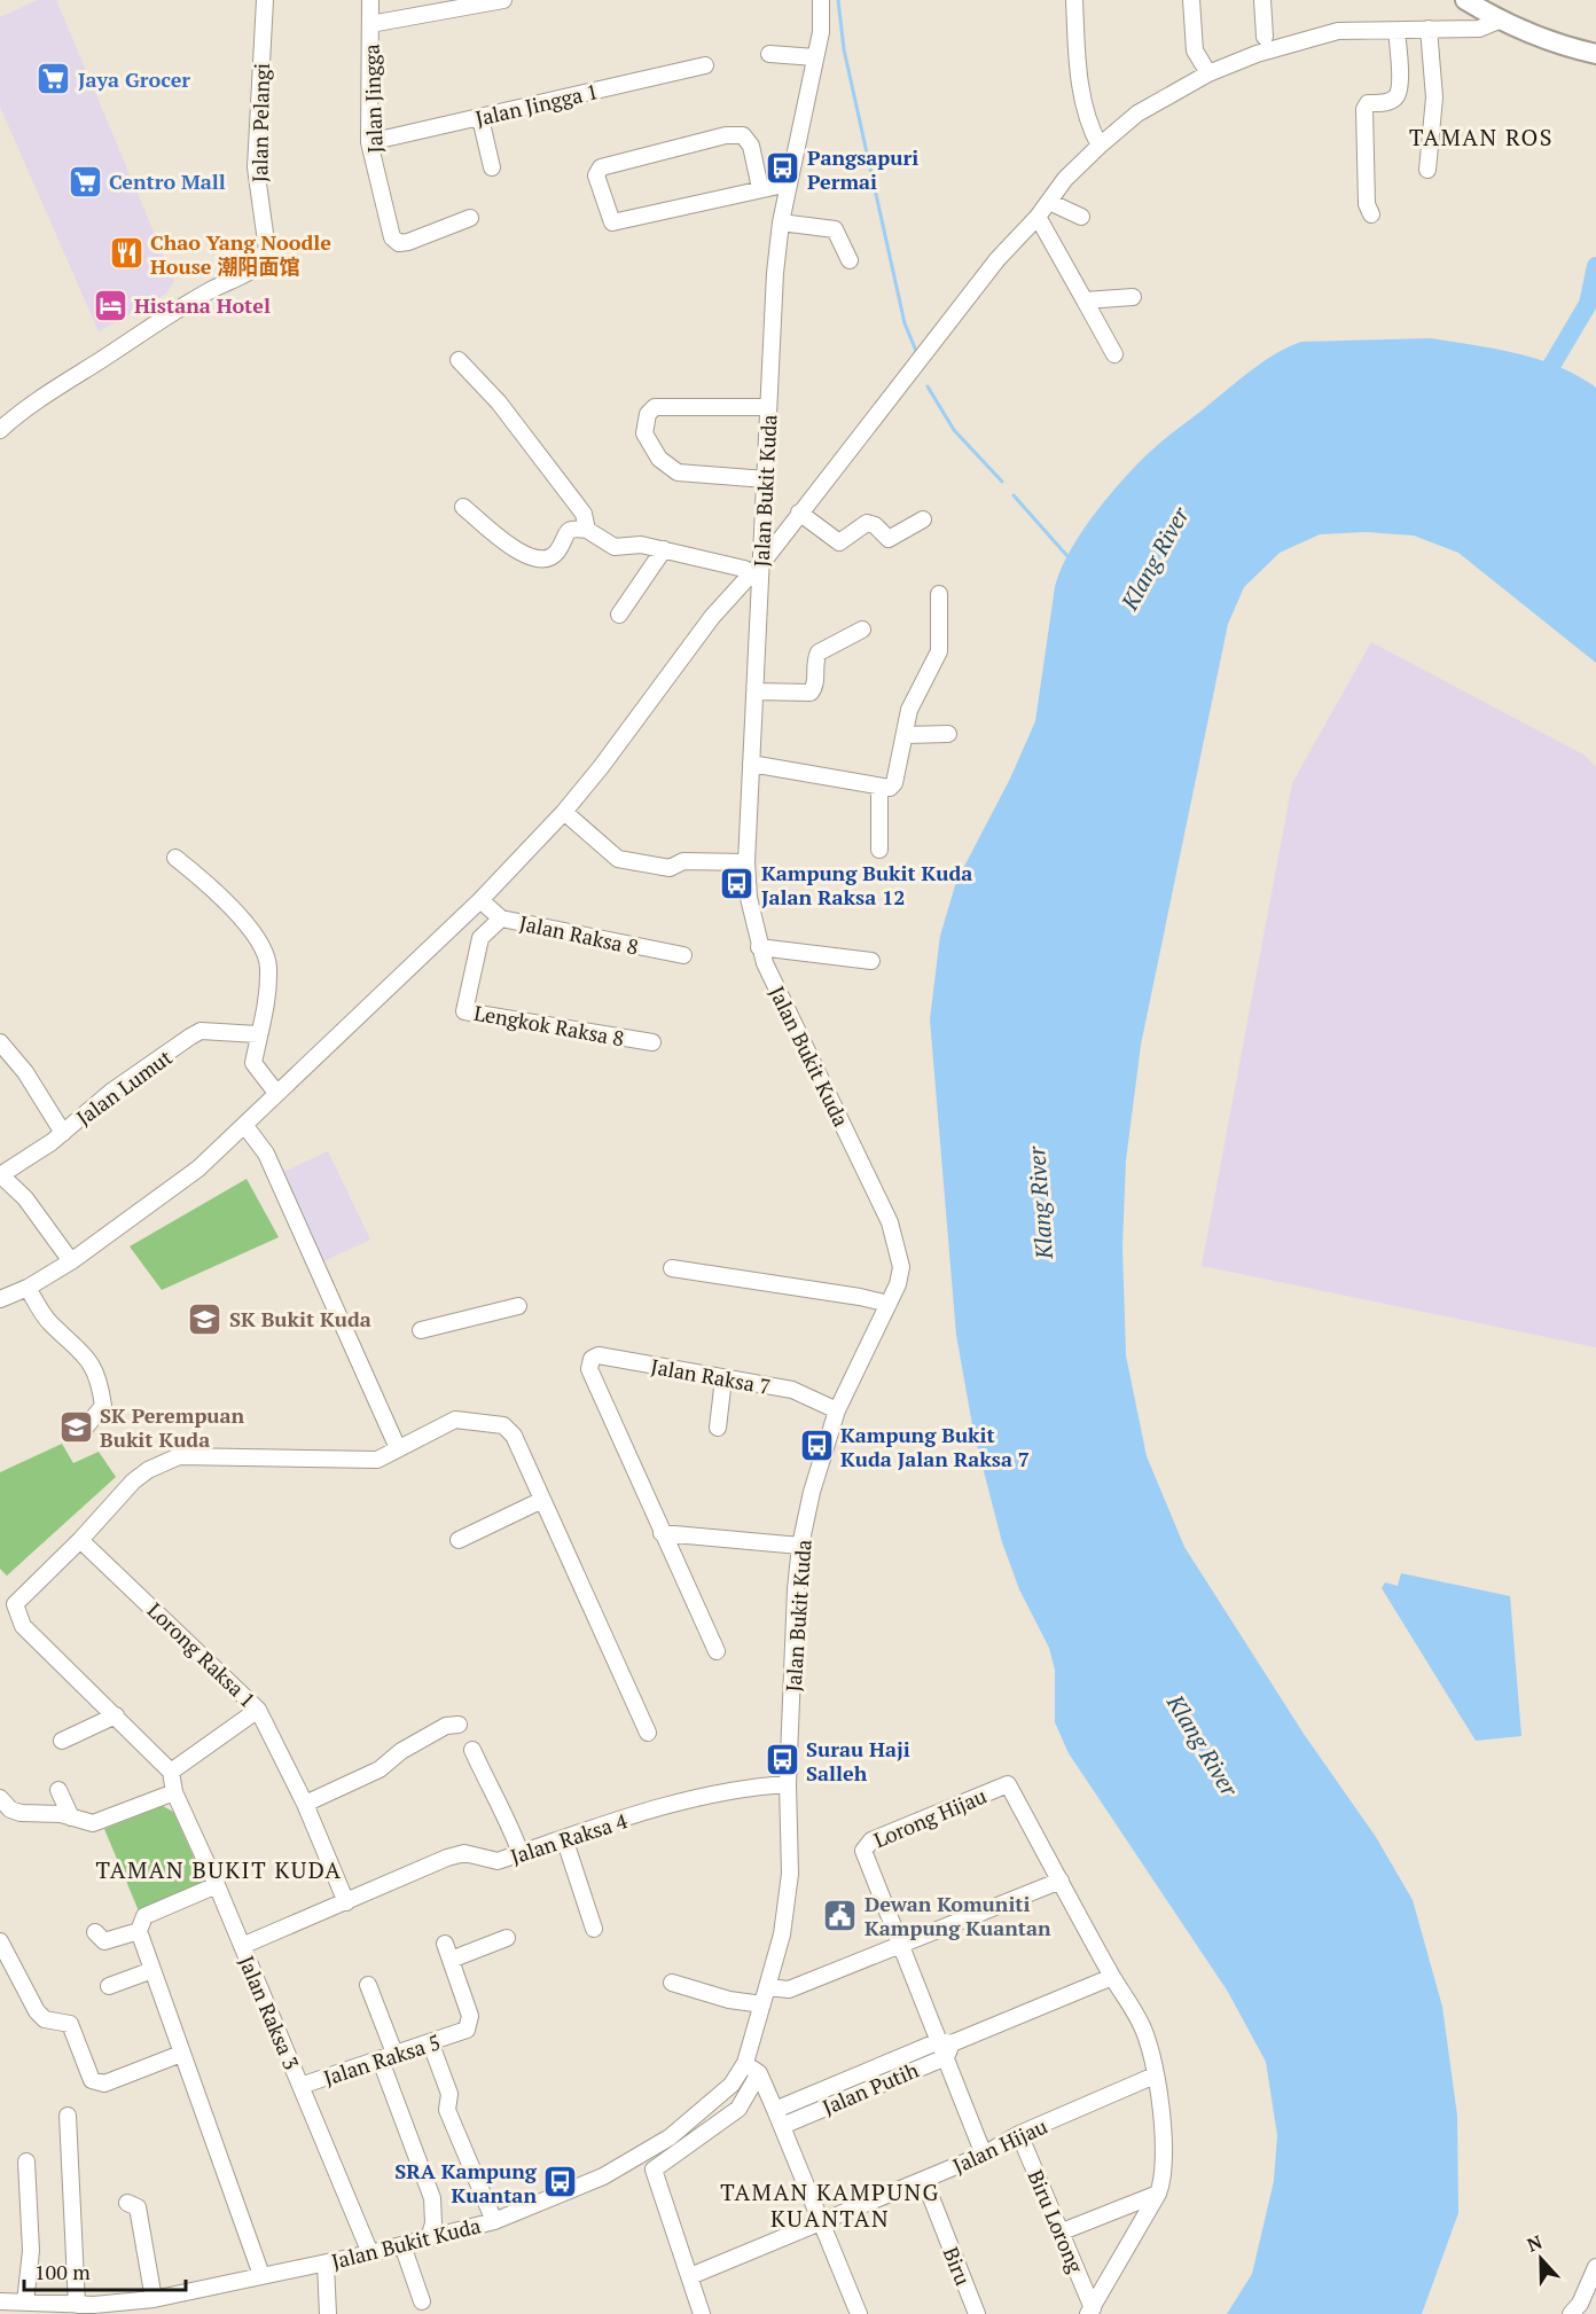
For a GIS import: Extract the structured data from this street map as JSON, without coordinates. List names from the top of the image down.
{
  "streets": {
    "street": [
      "Jalan Jingga",
      "Jalan Jingga 1",
      "Jalan Pelangi",
      "Jalan Bukit Kuda",
      "Jalan Raksa 8",
      "Lengkok Raksa 8",
      "Jalan Lumut",
      "Jalan Raksa 7",
      "Lorong Raksa 1",
      "Lorong Hijau",
      "Jalan Raksa 4",
      "Jalan Raksa 3",
      "Jalan Raksa 5",
      "Jalan Putih",
      "Jalan Hijau",
      "Biru Lorong",
      "Biru"
    ]
  },
  "crossings": [
    ["Jalan Jingga", "Jalan Jingga 1"],
    ["Jalan Bukit Kuda", "Jalan Raksa 7"],
    ["Jalan Bukit Kuda", "Jalan Raksa 4"],
    ["Jalan Bukit Kuda", "Jalan Raksa 3"],
    ["Jalan Raksa 8", "Lengkok Raksa 8"],
    ["Lorong Raksa 1", "Jalan Raksa 4"],
    ["Jalan Raksa 4", "Jalan Raksa 3"],
    ["Jalan Raksa 3", "Jalan Raksa 5"],
    ["Jalan Hijau", "Biru Lorong"],
    ["Jalan Hijau", "Biru"]
  ],
  "districts": ["TAMAN ROS", "TAMAN BUKIT KUDA", "TAMAN KAMPUNG KUANTAN"],
  "water": ["Klang River"],
  "places": {
    "supermarket": ["Jaya Grocer", "Centro Mall"],
    "bus stop": [
      "Pangsapuri Permai",
      "Kampung Bukit Kuda Jalan Raksa 12",
      "Kampung Bukit Kuda Jalan Raksa 7",
      "Surau Haji Salleh",
      "SRA Kampung Kuantan"
    ],
    "restaurant": ["Chao Yang Noodle House 潮阳面馆"],
    "hotel": ["Histana Hotel"],
    "school or university": ["SK Bukit Kuda", "SK Perempuan Bukit Kuda"],
    "public building": ["Dewan Komuniti Kampung Kuantan"]
  },
  "scale_bar": "100 m",
  "north": "top"
}
